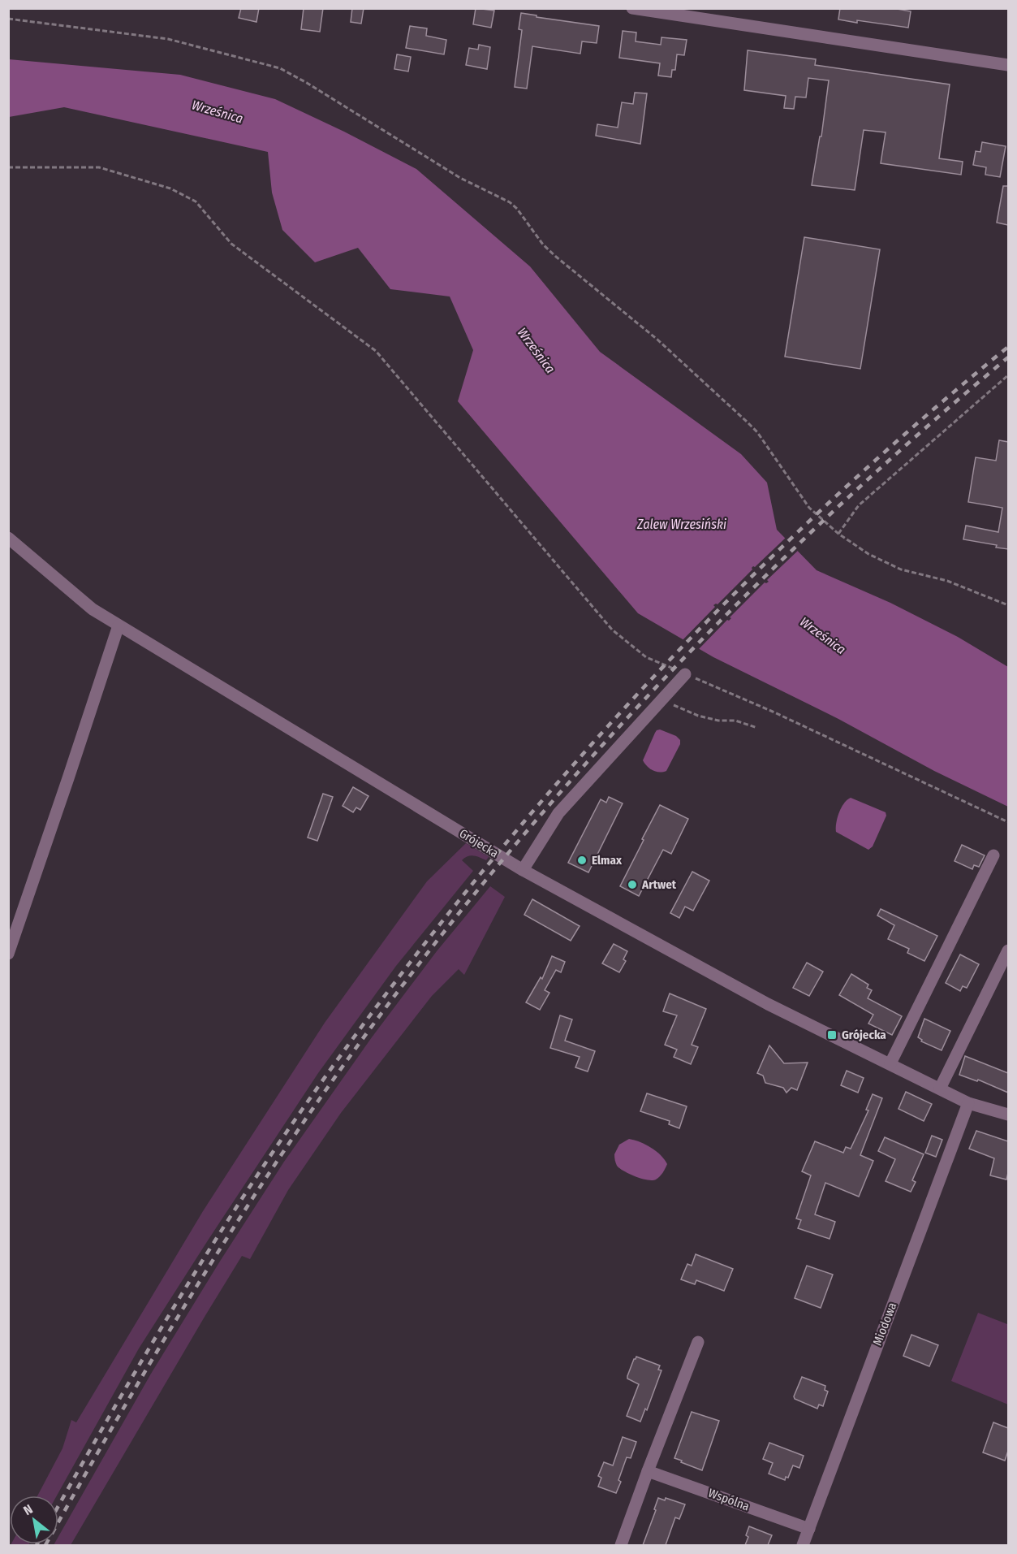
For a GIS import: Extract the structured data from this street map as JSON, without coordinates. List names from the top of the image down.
{
  "streets": {
    "street": ["Grójecka", "Miodowa", "Wspólna"]
  },
  "crossings": [
    ["Grójecka", "Miodowa"],
    ["Miodowa", "Wspólna"]
  ],
  "water": ["Wrześnica", "Zalew Wrzesiński"],
  "places": {
    "other": ["Elmax", "Artwet"],
    "transit": ["Grójecka"]
  },
  "north": "top left"
}
